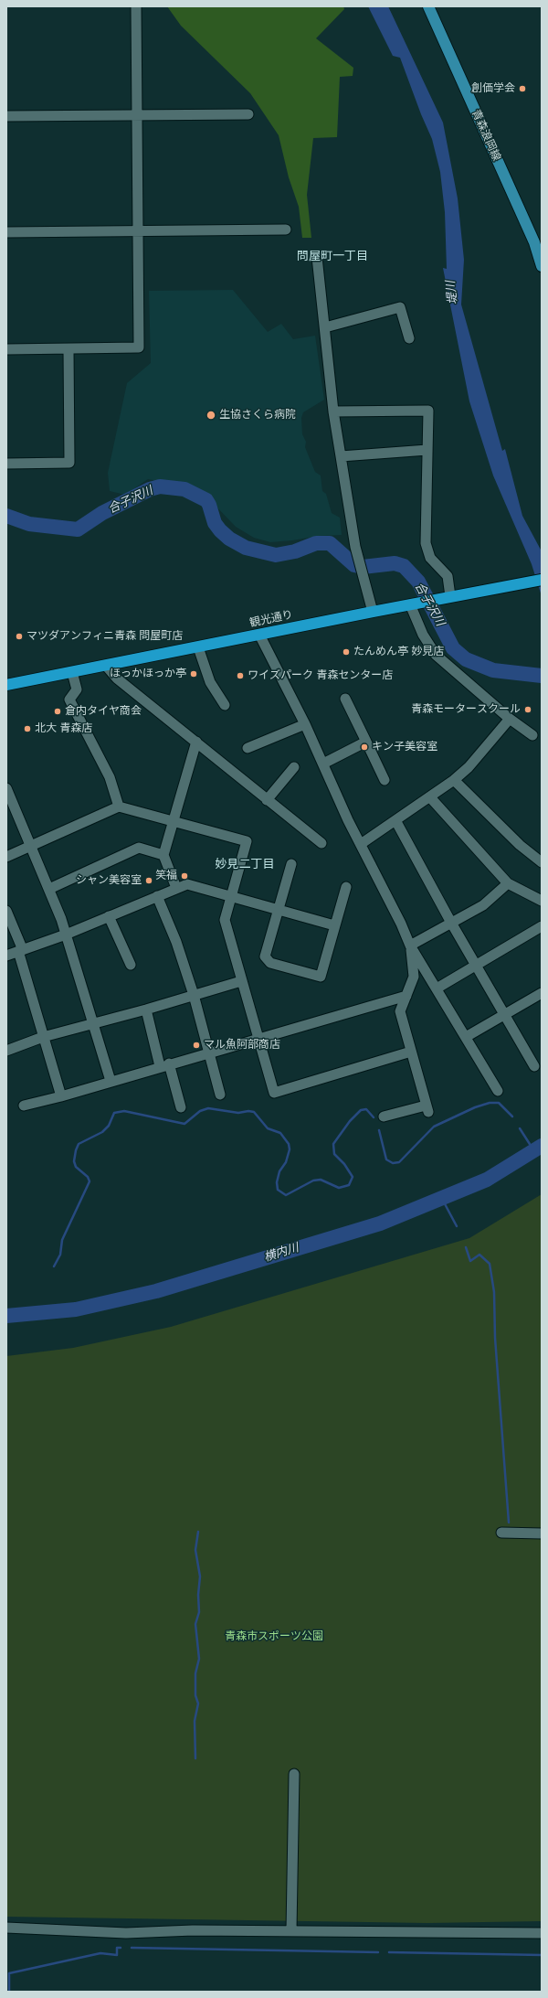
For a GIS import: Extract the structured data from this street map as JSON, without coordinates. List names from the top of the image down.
{
  "streets": {
    "highway": ["観光通り"],
    "main road": ["青森浪岡線"]
  },
  "districts": ["問屋町一丁目", "妙見二丁目"],
  "water": ["堤川", "合子沢川", "横内川"],
  "parks": ["青森市スポーツ公園"],
  "places": [
    "創価学会",
    "生協さくら病院",
    "マツダアンフィニ青森 問屋町店",
    "たんめん亭 妙見店",
    "ほっかほっか亭",
    "ワイズパーク 青森センター店",
    "青森モータースクール",
    "倉内タイヤ商会",
    "北大 青森店",
    "キン子美容室",
    "笑福",
    "シャン美容室",
    "マル魚阿部商店"
  ]
}
